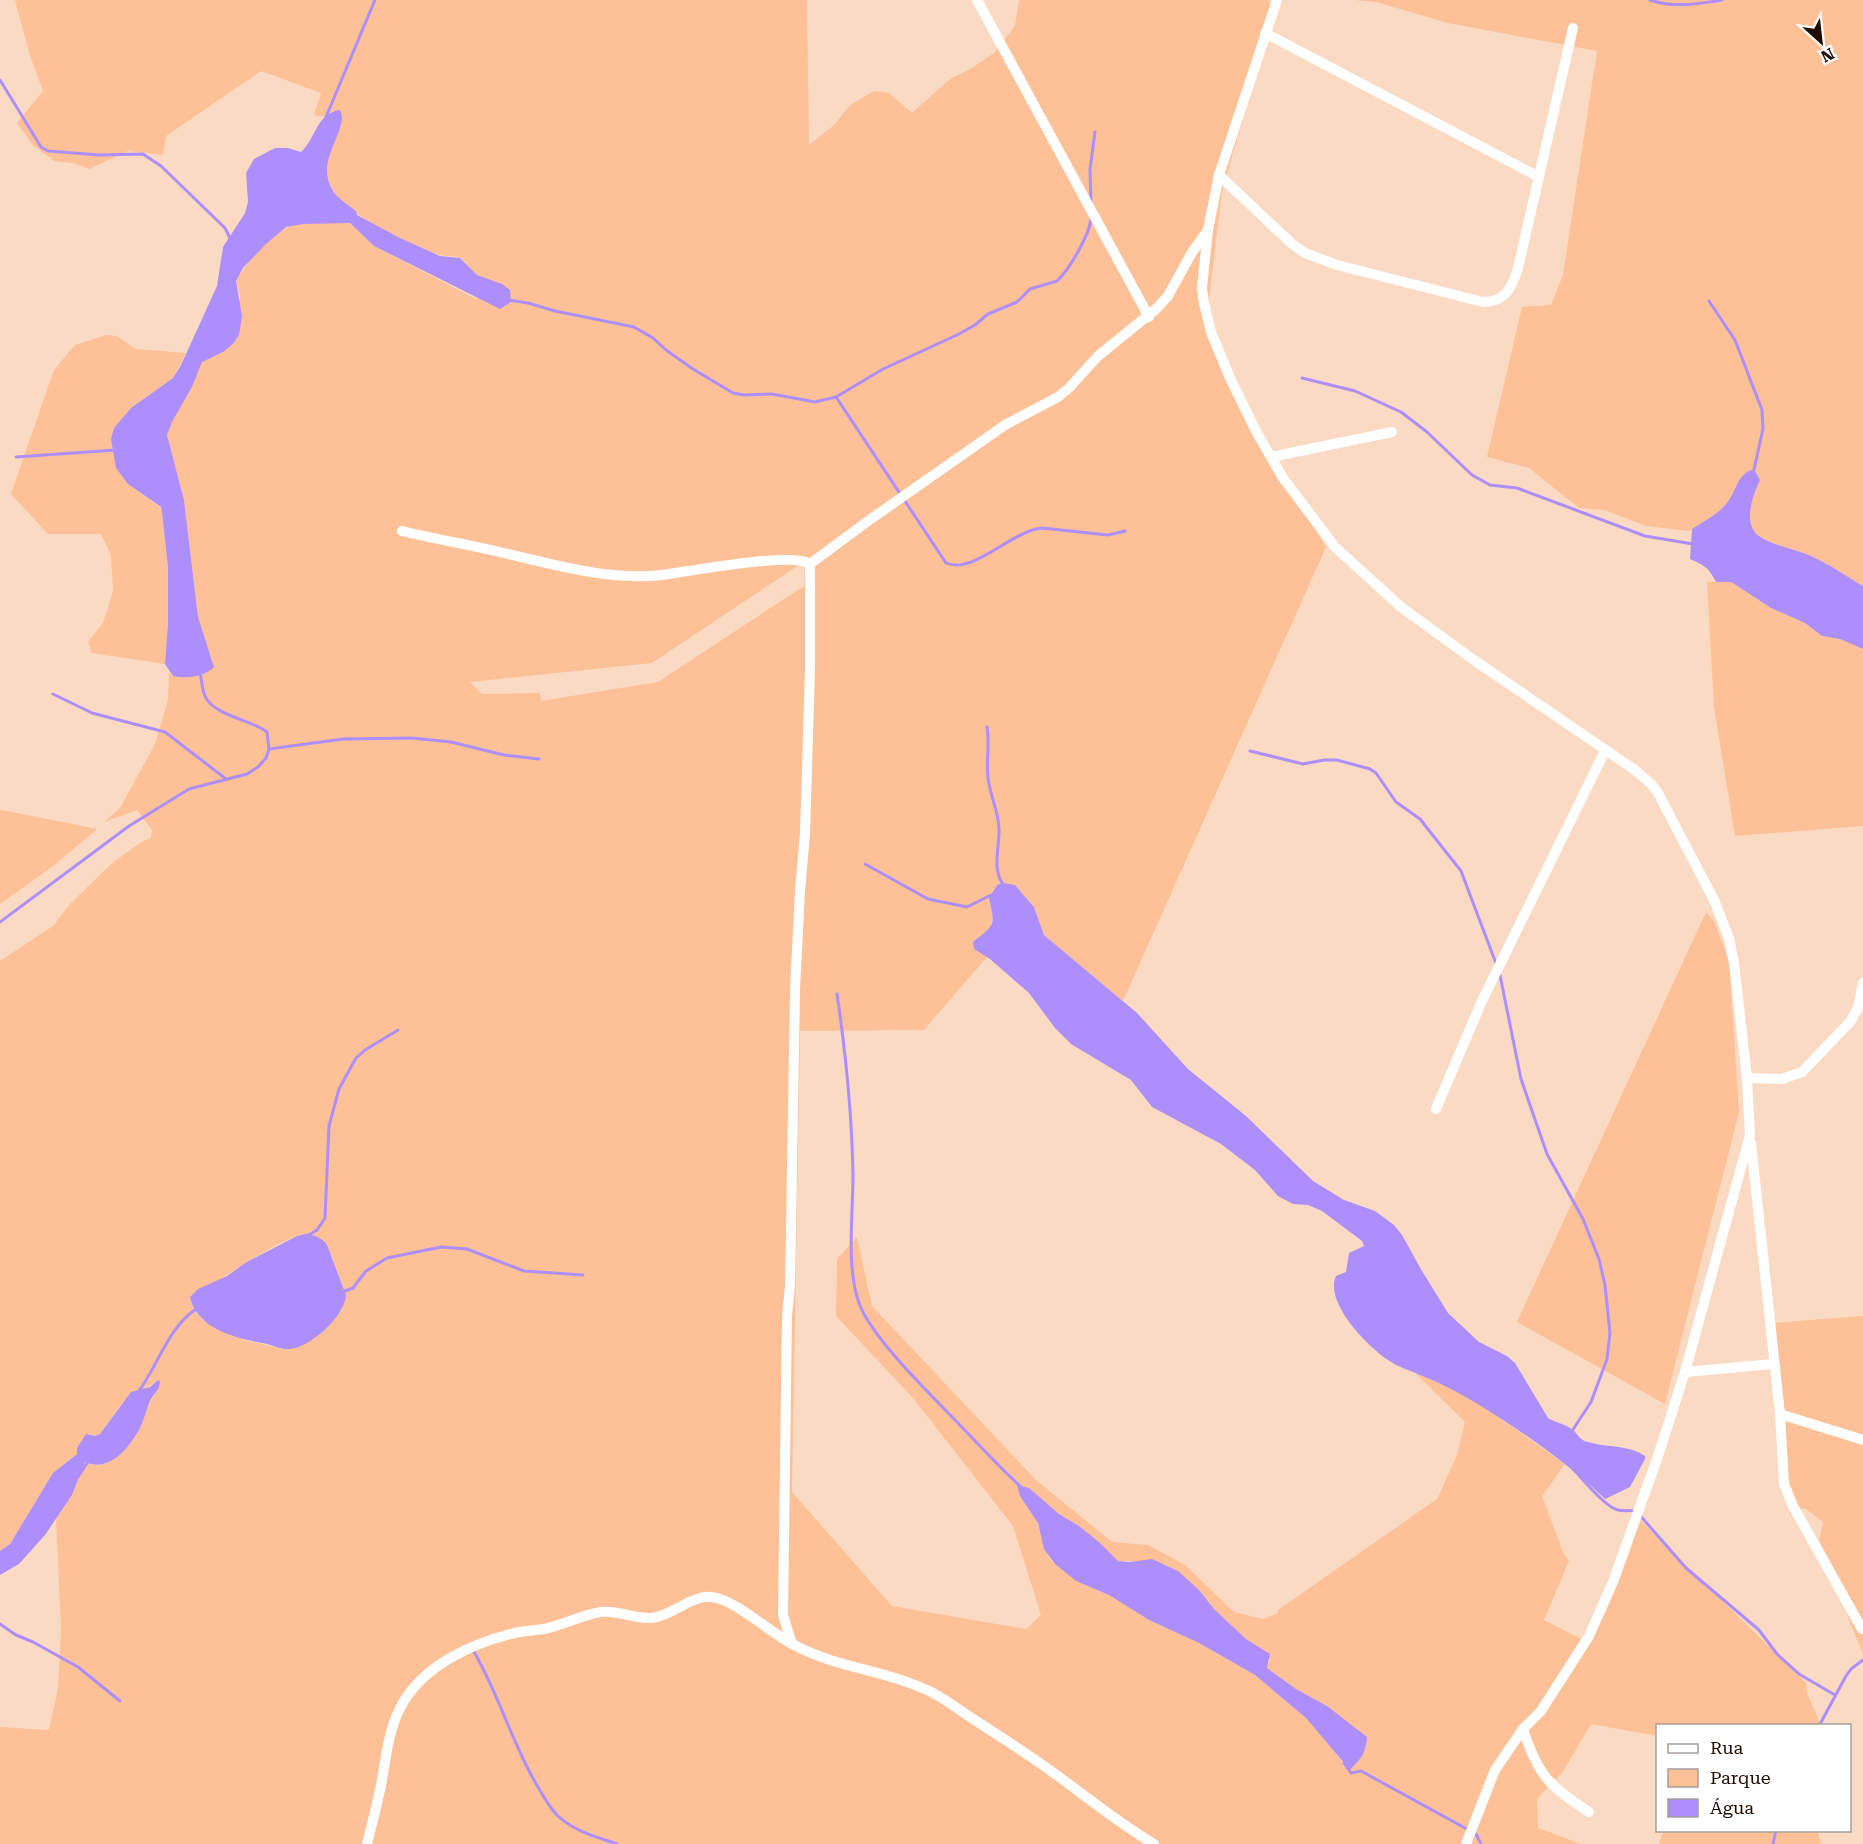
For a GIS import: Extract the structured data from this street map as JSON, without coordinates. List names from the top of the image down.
{
  "legend": ["Rua", "Parque", "Água"],
  "north": "bottom right"
}
